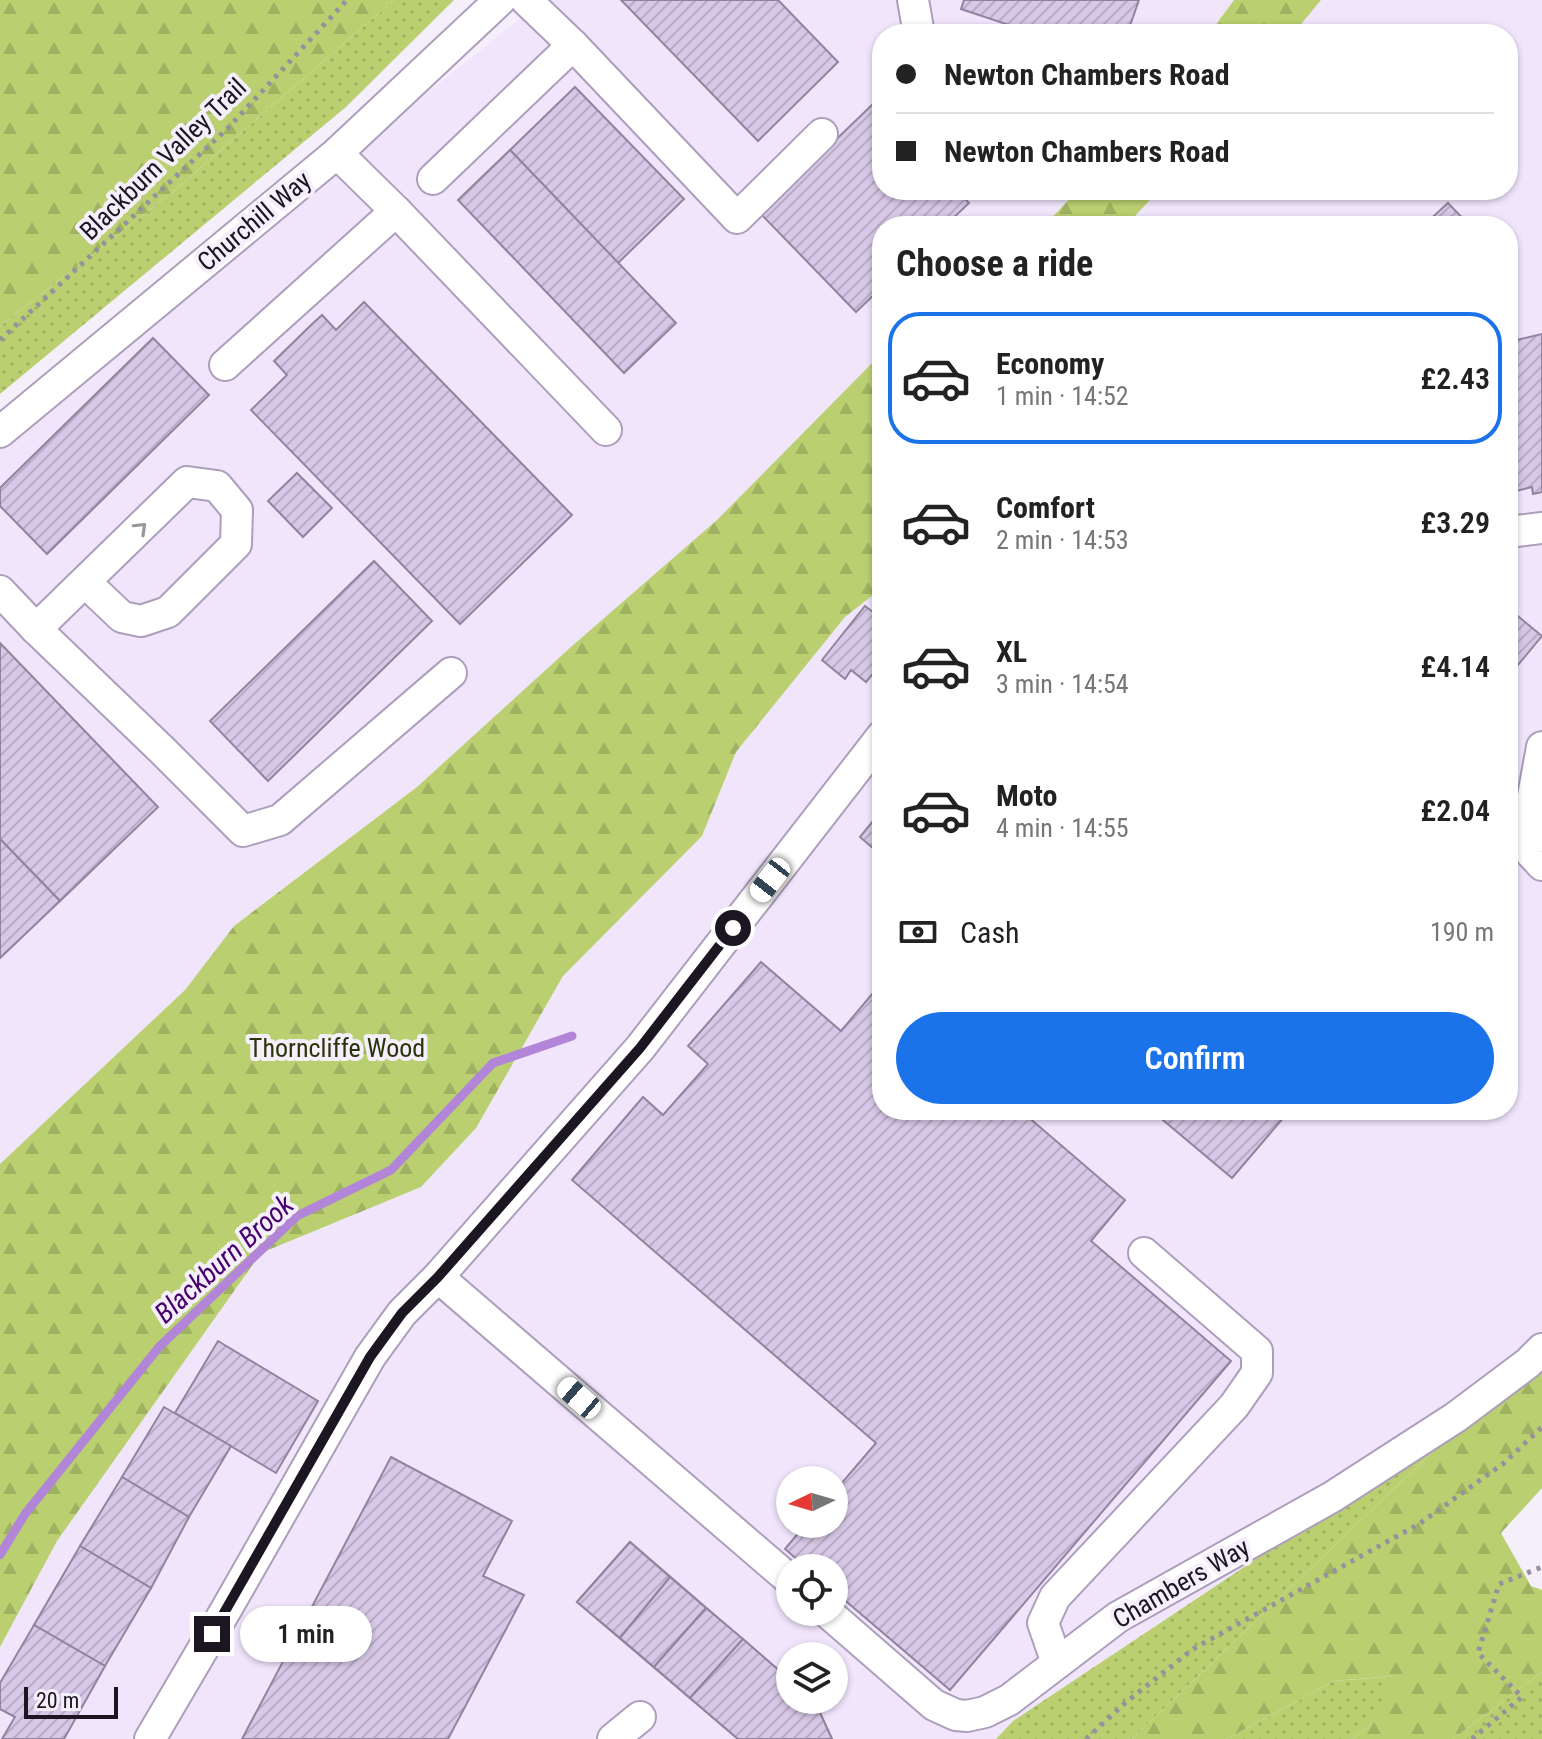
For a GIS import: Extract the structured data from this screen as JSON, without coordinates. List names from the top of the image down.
{
  "streets": {
    "street": ["Churchill Way", "Chambers Way"],
    "path": ["Blackburn Valley Trail"]
  },
  "water": ["Blackburn Brook"],
  "parks": ["Thorncliffe Wood"],
  "scale_bar": "20 m",
  "north": "left",
  "page": {
    "banner": ["Newton Chambers Road", "Newton Chambers Road"],
    "heading": "Choose a ride",
    "list": [
      {
        "name": "Economy",
        "note": "1 min · 14:52",
        "value": "£2.43"
      },
      {
        "name": "Comfort",
        "note": "2 min · 14:53",
        "value": "£3.29"
      },
      {
        "name": "XL",
        "note": "3 min · 14:54",
        "value": "£4.14"
      },
      {
        "name": "Moto",
        "note": "4 min · 14:55",
        "value": "£2.04"
      }
    ],
    "pay": ["Cash", "190 m"],
    "buttons": "Confirm",
    "bubble": "1 min",
    "scale": "20 m"
  }
}
